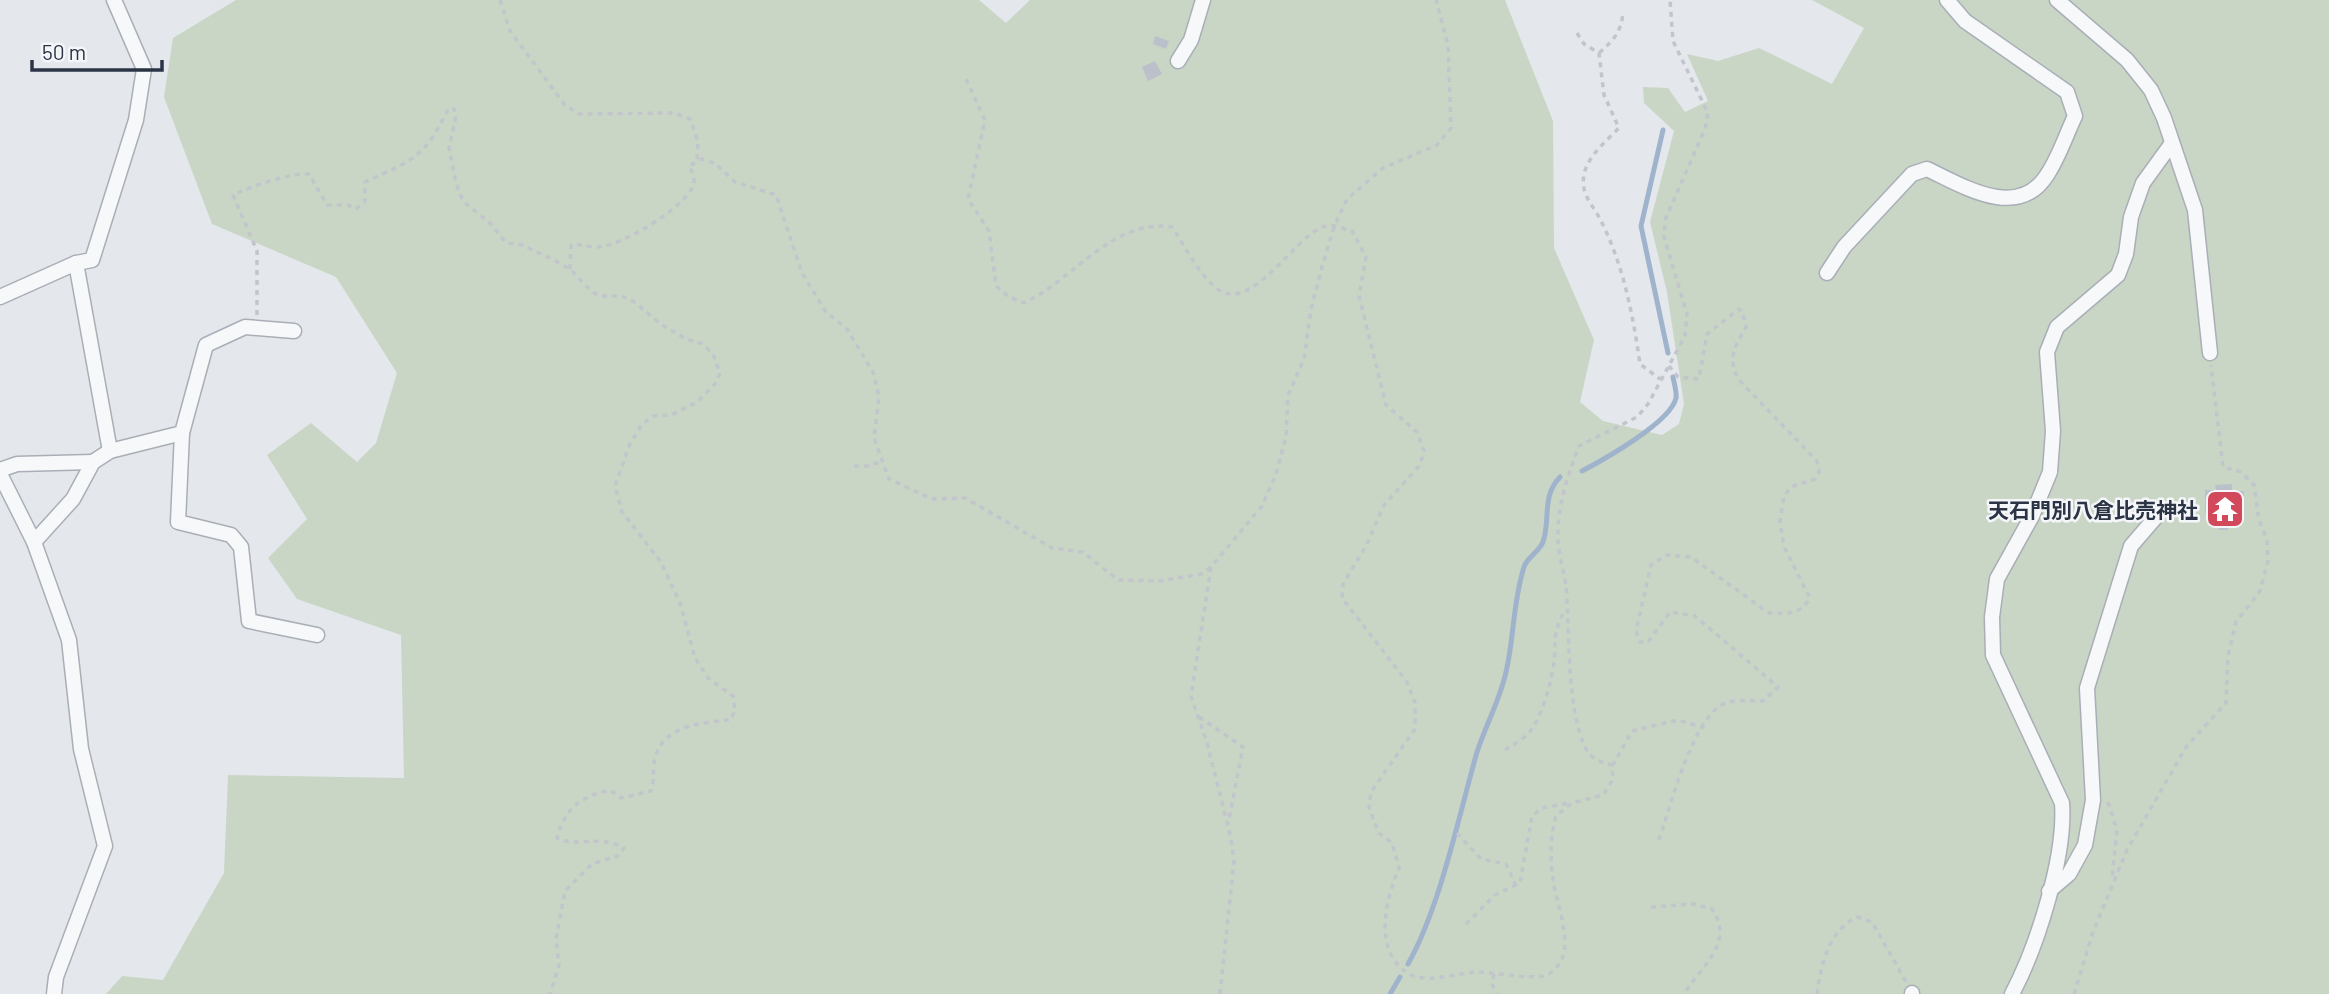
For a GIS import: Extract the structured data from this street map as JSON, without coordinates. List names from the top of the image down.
{
  "places": {
    "temple": ["天石門別八倉比売神社"]
  },
  "scale_bar": "50 m"
}
